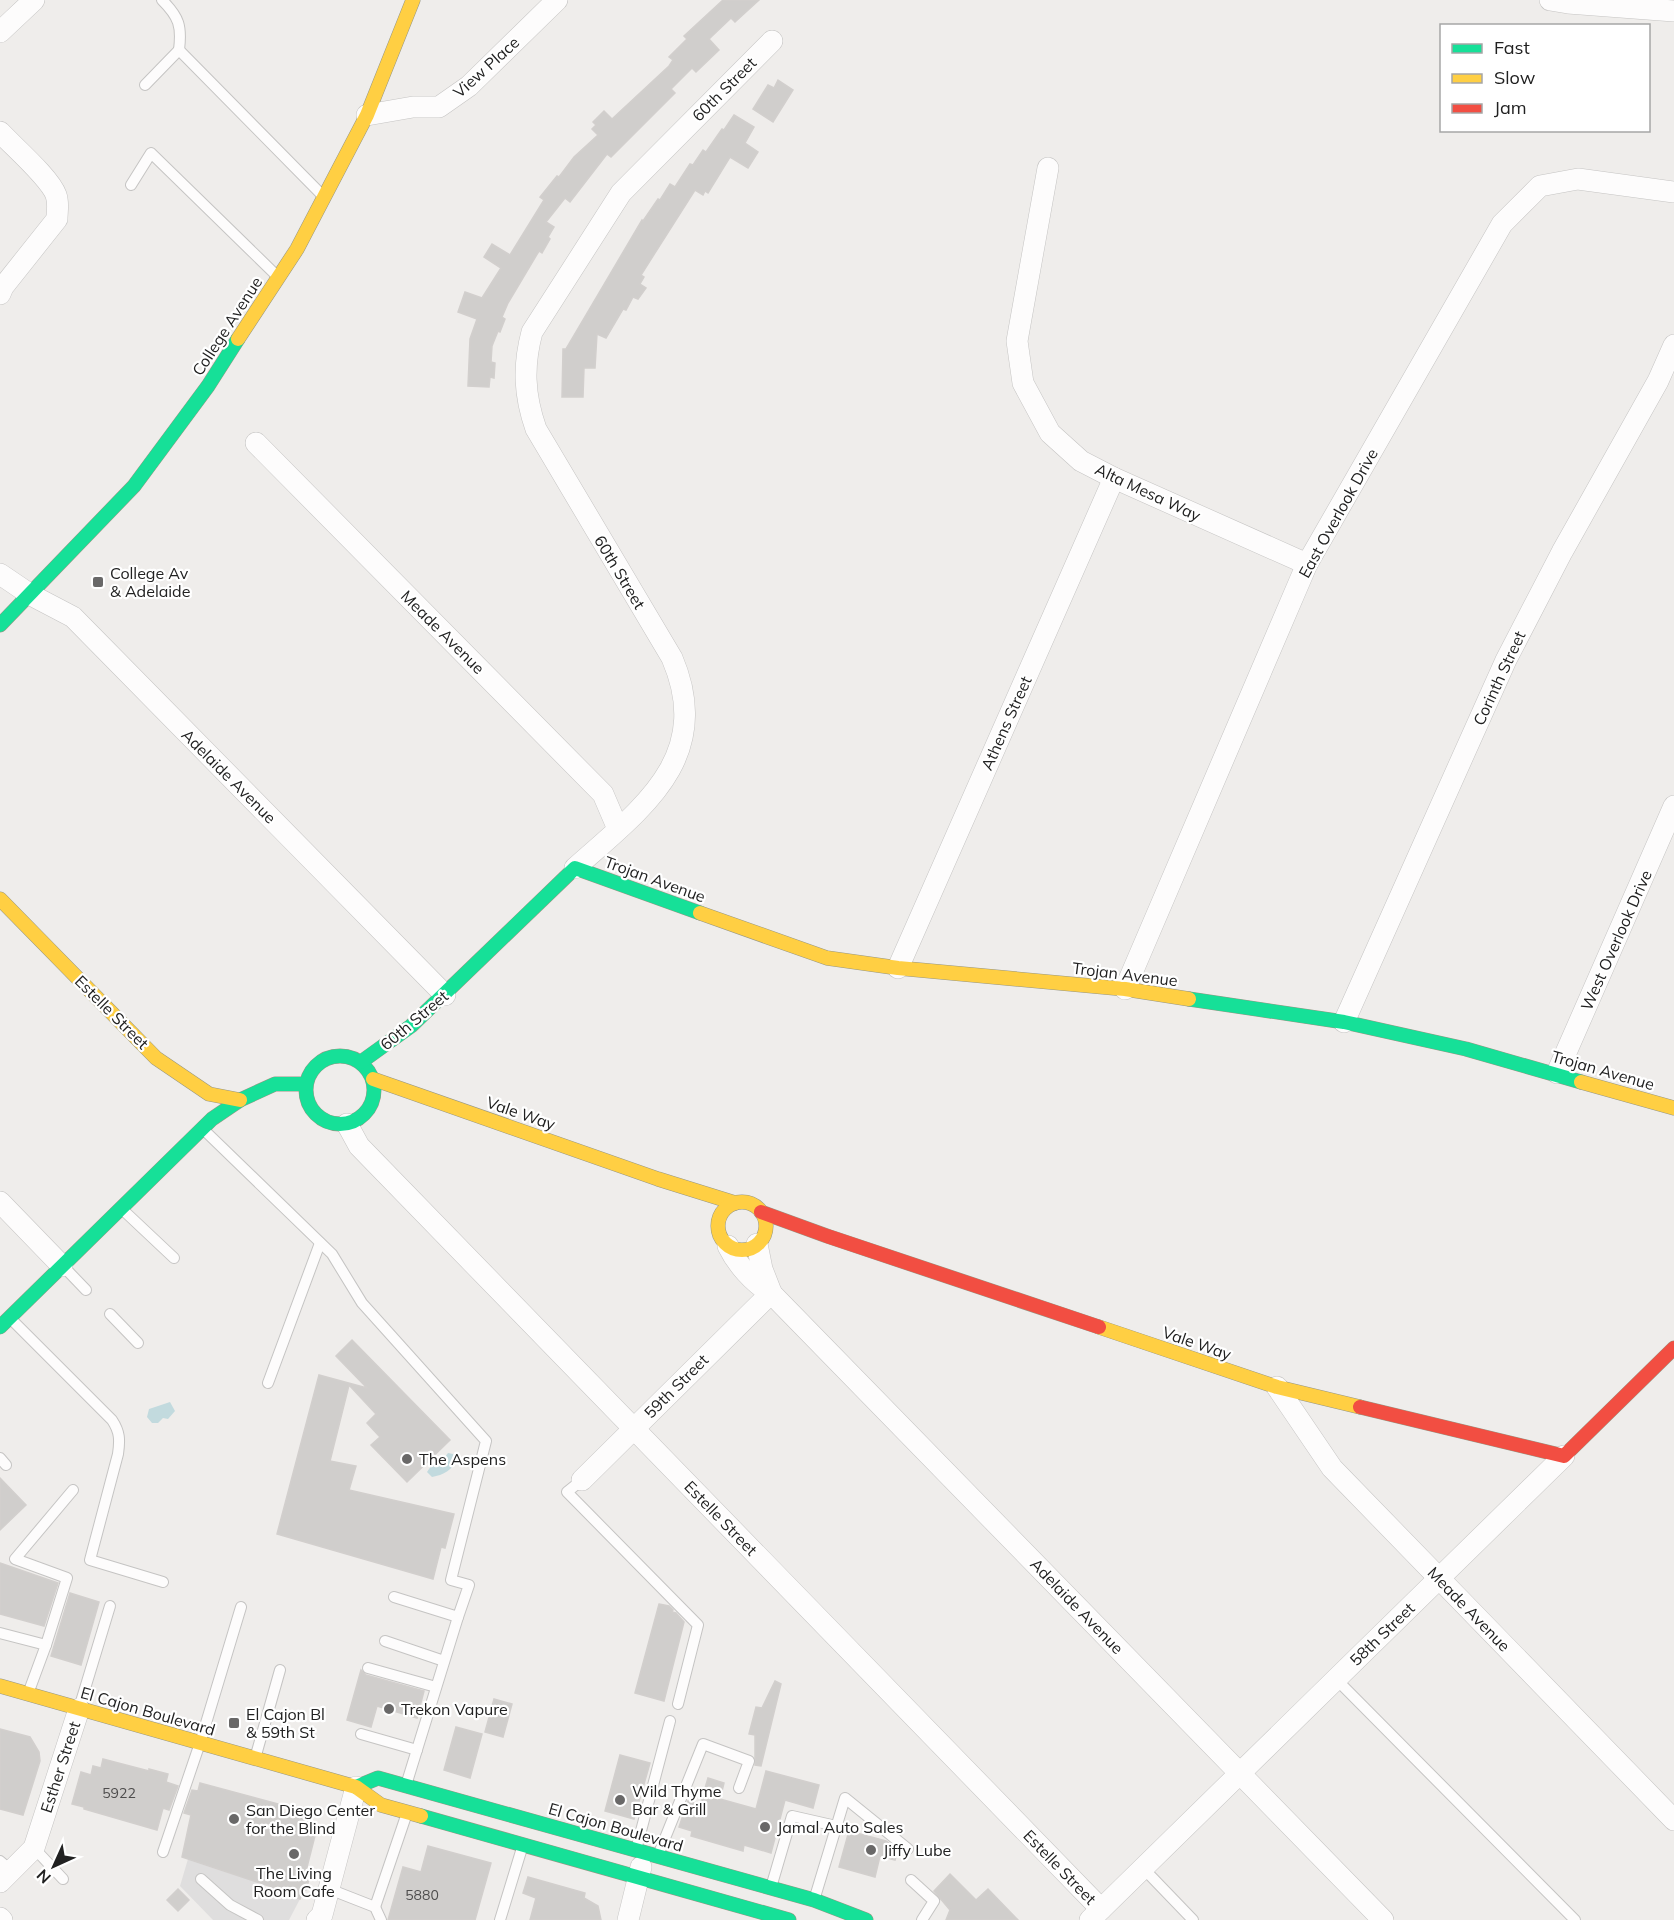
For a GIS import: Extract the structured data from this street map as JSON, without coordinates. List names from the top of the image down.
{
  "streets": {
    "street": [
      "View Place",
      "60th Street",
      "College Avenue",
      "Alta Mesa Way",
      "East Overlook Drive",
      "Meade Avenue",
      "Corinth Street",
      "Athens Street",
      "Adelaide Avenue",
      "Trojan Avenue",
      "West Overlook Drive",
      "Estelle Street",
      "Vale Way",
      "59th Street",
      "58th Street",
      "El Cajon Boulevard",
      "Esther Street"
    ]
  },
  "crossings": [
    ["View Place", "College Avenue"],
    ["60th Street", "Meade Avenue"],
    ["60th Street", "Adelaide Avenue"],
    ["60th Street", "Trojan Avenue"],
    ["60th Street", "Estelle Street"],
    ["60th Street", "Vale Way"],
    ["College Avenue", "Adelaide Avenue"],
    ["Alta Mesa Way", "East Overlook Drive"],
    ["Alta Mesa Way", "Athens Street"],
    ["East Overlook Drive", "Trojan Avenue"],
    ["Meade Avenue", "Vale Way"],
    ["Meade Avenue", "58th Street"],
    ["Corinth Street", "Trojan Avenue"],
    ["Athens Street", "Trojan Avenue"],
    ["Adelaide Avenue", "Vale Way"],
    ["Adelaide Avenue", "59th Street"],
    ["Adelaide Avenue", "58th Street"],
    ["Trojan Avenue", "West Overlook Drive"],
    ["Estelle Street", "Vale Way"],
    ["Estelle Street", "59th Street"],
    ["Estelle Street", "58th Street"],
    ["Vale Way", "58th Street"],
    ["El Cajon Boulevard", "Esther Street"]
  ],
  "places": {
    "transit": ["College Av & Adelaide", "El Cajon Bl & 59th St"],
    "other": [
      "The Aspens",
      "Trekon Vapure",
      "Wild Thyme Bar & Grill",
      "San Diego Center for the Blind",
      "Jamal Auto Sales",
      "Jiffy Lube",
      "The Living Room Cafe"
    ]
  },
  "house_numbers": ["5922", "5880"],
  "legend": ["Fast", "Slow", "Jam"],
  "north": "bottom left"
}
